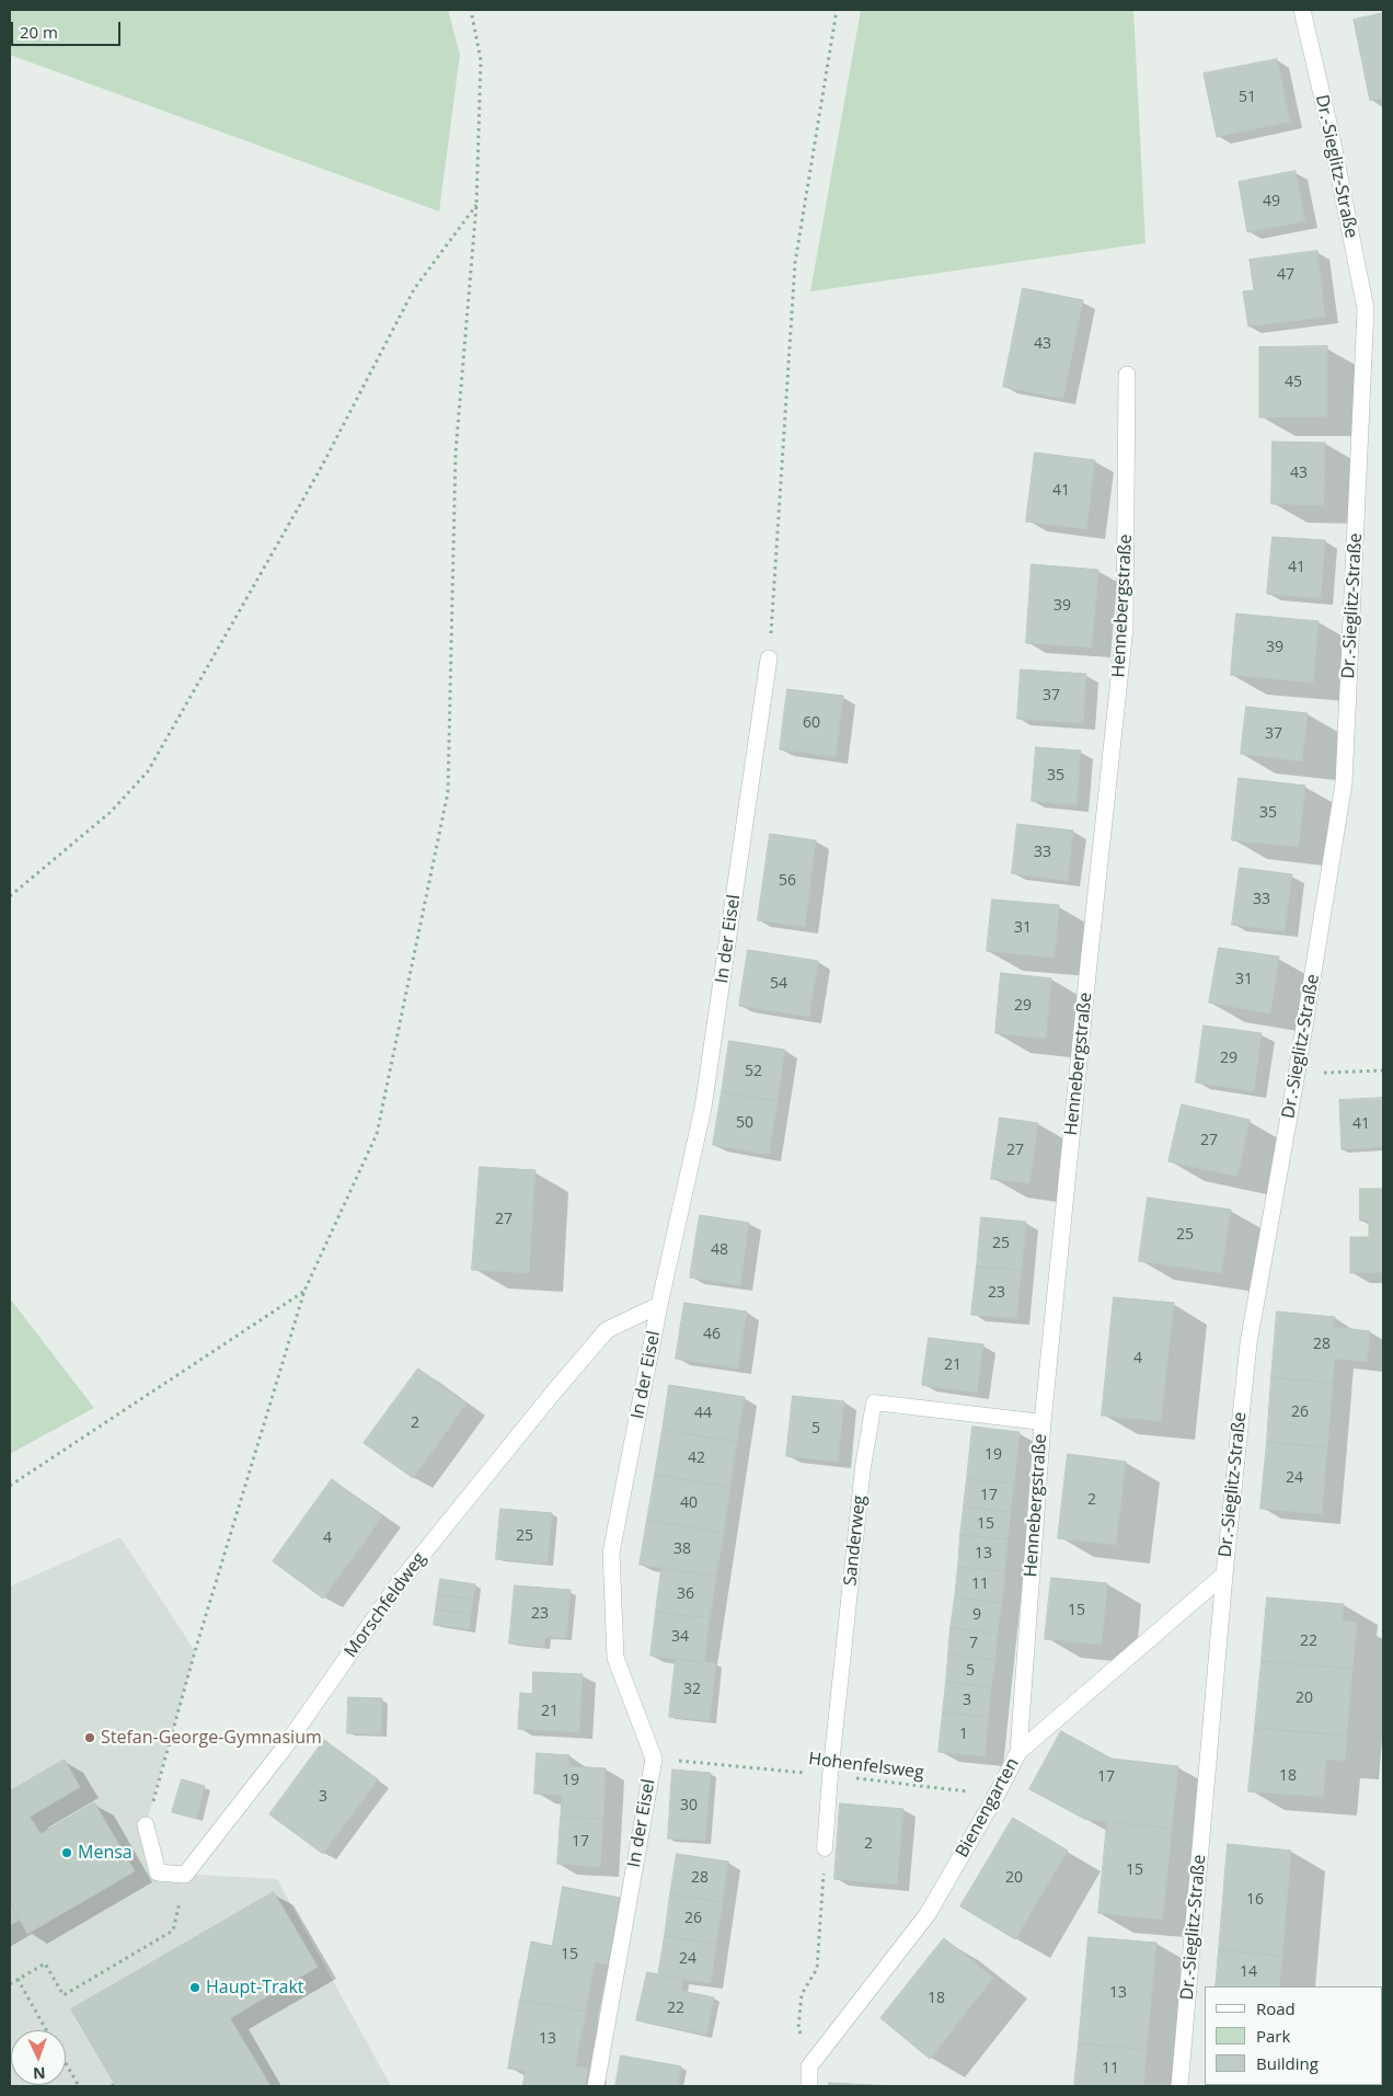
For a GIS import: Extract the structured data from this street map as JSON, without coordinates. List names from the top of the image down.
{
  "streets": {
    "street": [
      "Dr.-Sieglitz-Straße",
      "Hennebergstraße",
      "In der Eisel",
      "Morschfeldweg",
      "Bienengarten"
    ],
    "lane": ["Sanderweg"],
    "path": ["Hohenfelsweg"]
  },
  "crossings": [
    ["Dr.-Sieglitz-Straße", "Bienengarten"],
    ["Hennebergstraße", "Sanderweg"],
    ["Hennebergstraße", "Bienengarten"],
    ["In der Eisel", "Morschfeldweg"],
    ["In der Eisel", "Hohenfelsweg"],
    ["Sanderweg", "Hohenfelsweg"],
    ["Hohenfelsweg", "Bienengarten"]
  ],
  "places": ["Stefan-George-Gymnasium", "Mensa", "Haupt-Trakt"],
  "house_numbers": [
    "51",
    "49",
    "47",
    "43",
    "45",
    "43",
    "41",
    "41",
    "39",
    "39",
    "37",
    "60",
    "37",
    "35",
    "35",
    "33",
    "56",
    "33",
    "31",
    "31",
    "54",
    "29",
    "29",
    "52",
    "50",
    "41",
    "27",
    "27",
    "27",
    "25",
    "25",
    "48",
    "23",
    "46",
    "28",
    "4",
    "21",
    "26",
    "44",
    "2",
    "5",
    "19",
    "42",
    "24",
    "17",
    "2",
    "40",
    "15",
    "25",
    "4",
    "38",
    "13",
    "11",
    "36",
    "15",
    "23",
    "9",
    "34",
    "22",
    "7",
    "5",
    "32",
    "20",
    "3",
    "21",
    "1",
    "18",
    "17",
    "19",
    "3",
    "30",
    "17",
    "2",
    "15",
    "28",
    "20",
    "16",
    "26",
    "15",
    "24",
    "14",
    "13",
    "18",
    "22",
    "13",
    "11"
  ],
  "legend": ["Road", "Park", "Building"],
  "scale_bar": "20 m",
  "north": "bottom"
}
